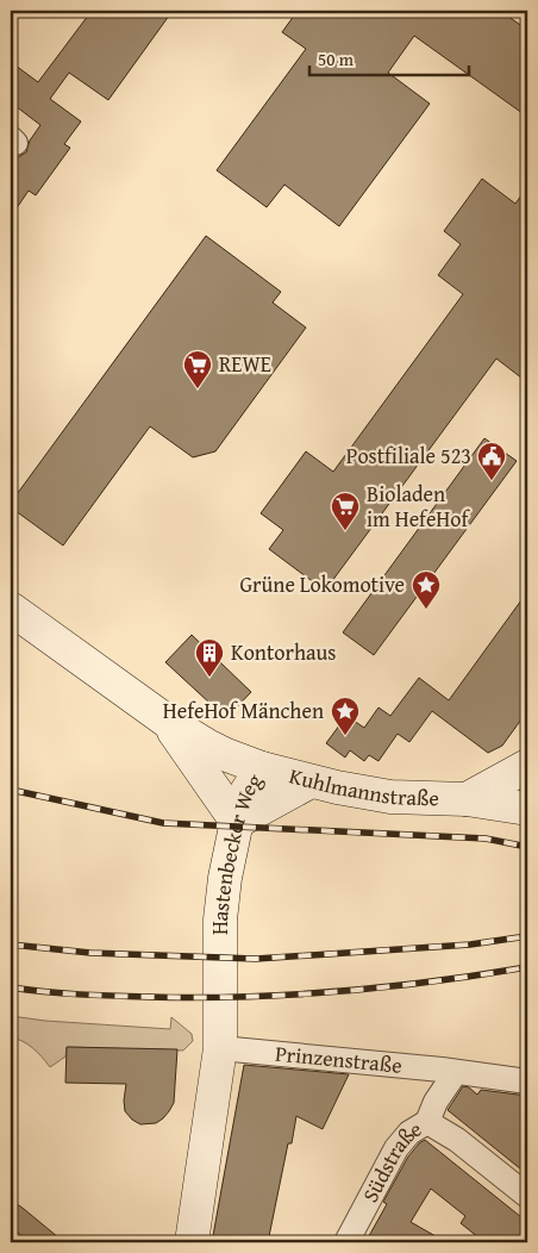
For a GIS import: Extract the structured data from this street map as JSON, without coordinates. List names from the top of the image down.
{
  "streets": {
    "main road": ["Kuhlmannstraße", "Hastenbecker Weg"],
    "street": ["Prinzenstraße", "Südstraße"]
  },
  "crossings": [
    ["Kuhlmannstraße", "Hastenbecker Weg"],
    ["Hastenbecker Weg", "Prinzenstraße"]
  ],
  "places": {
    "supermarket": ["REWE", "Bioladen im HefeHof"],
    "public building": ["Postfiliale 523"],
    "place": ["Grüne Lokomotive", "HefeHof Mänchen"],
    "building": ["Kontorhaus"]
  },
  "scale_bar": "50 m"
}
